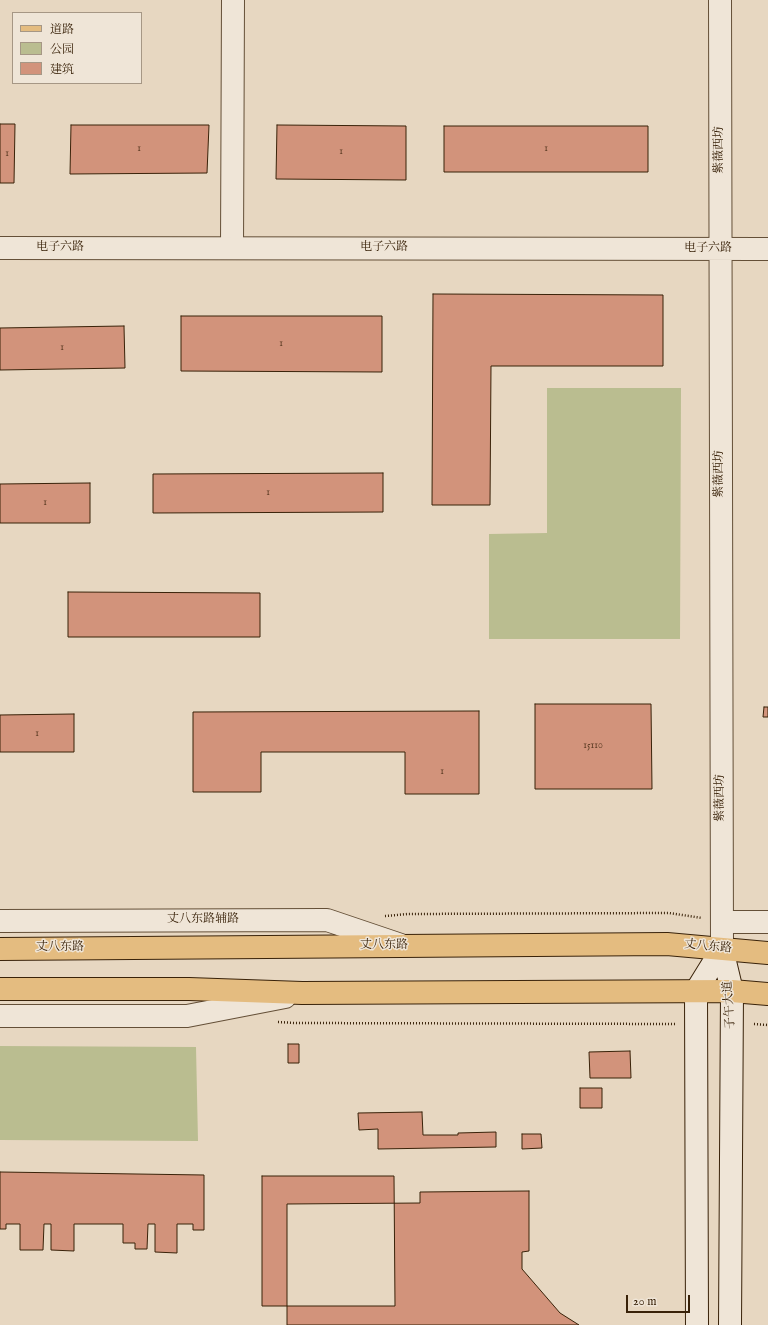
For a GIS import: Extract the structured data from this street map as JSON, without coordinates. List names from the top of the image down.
{
  "streets": {
    "main road": ["丈八东路"],
    "street": [
      "紫薇西坊",
      "电子六路",
      "丈八东路辅路",
      "子午大道"
    ]
  },
  "crossings": [
    ["紫薇西坊", "电子六路"],
    ["紫薇西坊", "丈八东路"],
    ["紫薇西坊", "子午大道"],
    ["丈八东路辅路", "丈八东路"],
    ["丈八东路", "子午大道"]
  ],
  "house_numbers": [
    "1",
    "1",
    "1",
    "1",
    "1",
    "1",
    "1",
    "1",
    "1",
    "15110",
    "1"
  ],
  "legend": ["道路", "公园", "建筑"],
  "scale_bar": "20 m"
}
